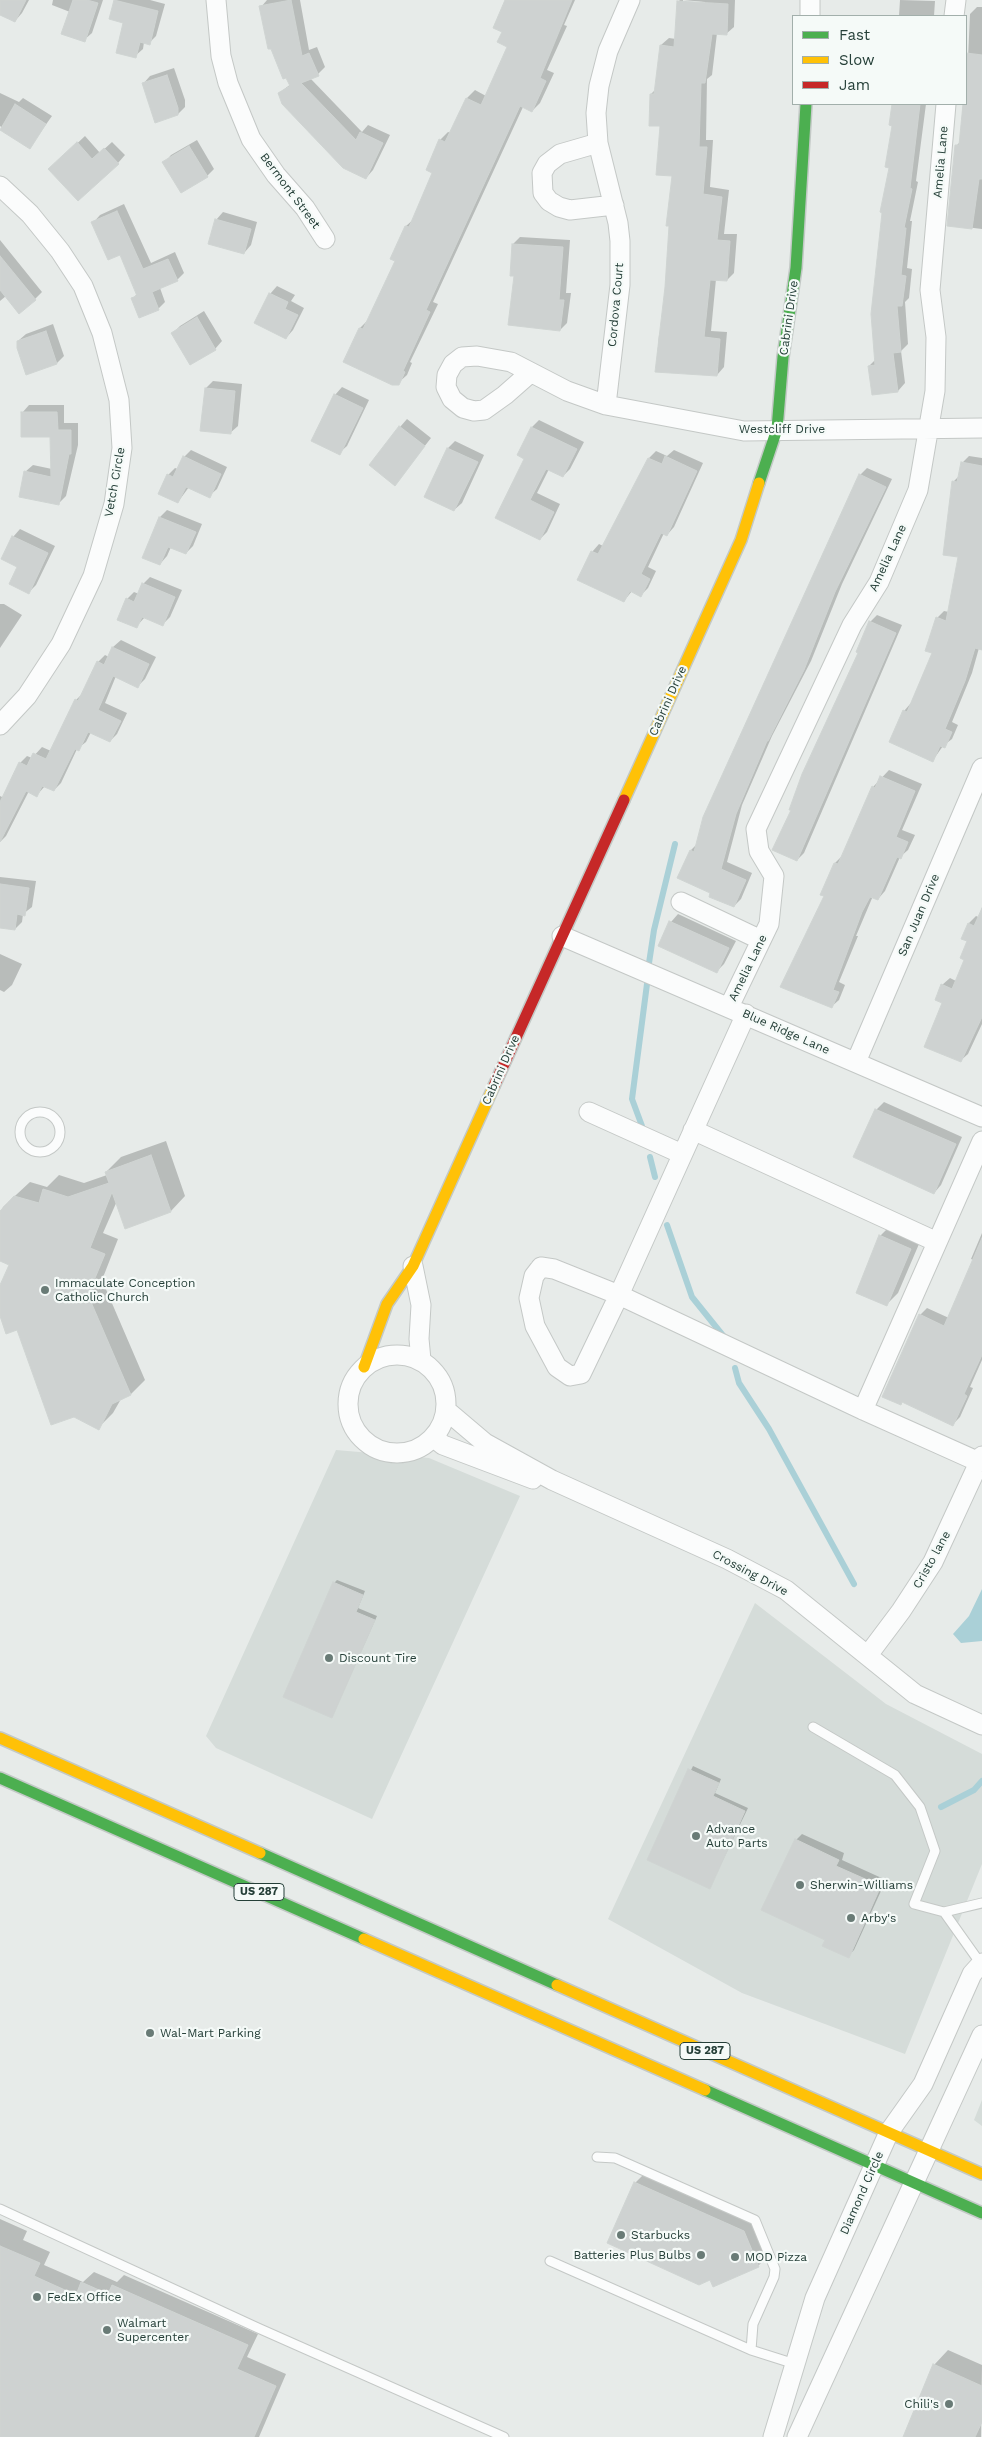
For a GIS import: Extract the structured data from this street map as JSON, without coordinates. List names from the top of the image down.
{
  "streets": {
    "main road": ["Cabrini Drive", "US 287"],
    "street": [
      "Amelia Lane",
      "Bermont Street",
      "Cordova Court",
      "Westcliff Drive",
      "Vetch Circle",
      "San Juan Drive",
      "Blue Ridge Lane",
      "Cristo lane",
      "Crossing Drive",
      "Diamond Circle"
    ]
  },
  "crossings": [
    ["Amelia Lane", "Westcliff Drive"],
    ["Amelia Lane", "Blue Ridge Lane"],
    ["Cordova Court", "Westcliff Drive"],
    ["Cabrini Drive", "Westcliff Drive"],
    ["Cabrini Drive", "Blue Ridge Lane"],
    ["Cabrini Drive", "Crossing Drive"],
    ["San Juan Drive", "Blue Ridge Lane"],
    ["Cristo lane", "Crossing Drive"],
    ["US 287", "Diamond Circle"]
  ],
  "places": [
    "Immaculate Conception Catholic Church",
    "Discount Tire",
    "Advance Auto Parts",
    "Sherwin-Williams",
    "Arby's",
    "Wal-Mart Parking",
    "Starbucks",
    "Batteries Plus Bulbs",
    "MOD Pizza",
    "FedEx Office",
    "Walmart Supercenter",
    "Chili's"
  ],
  "legend": ["Fast", "Slow", "Jam"]
}
